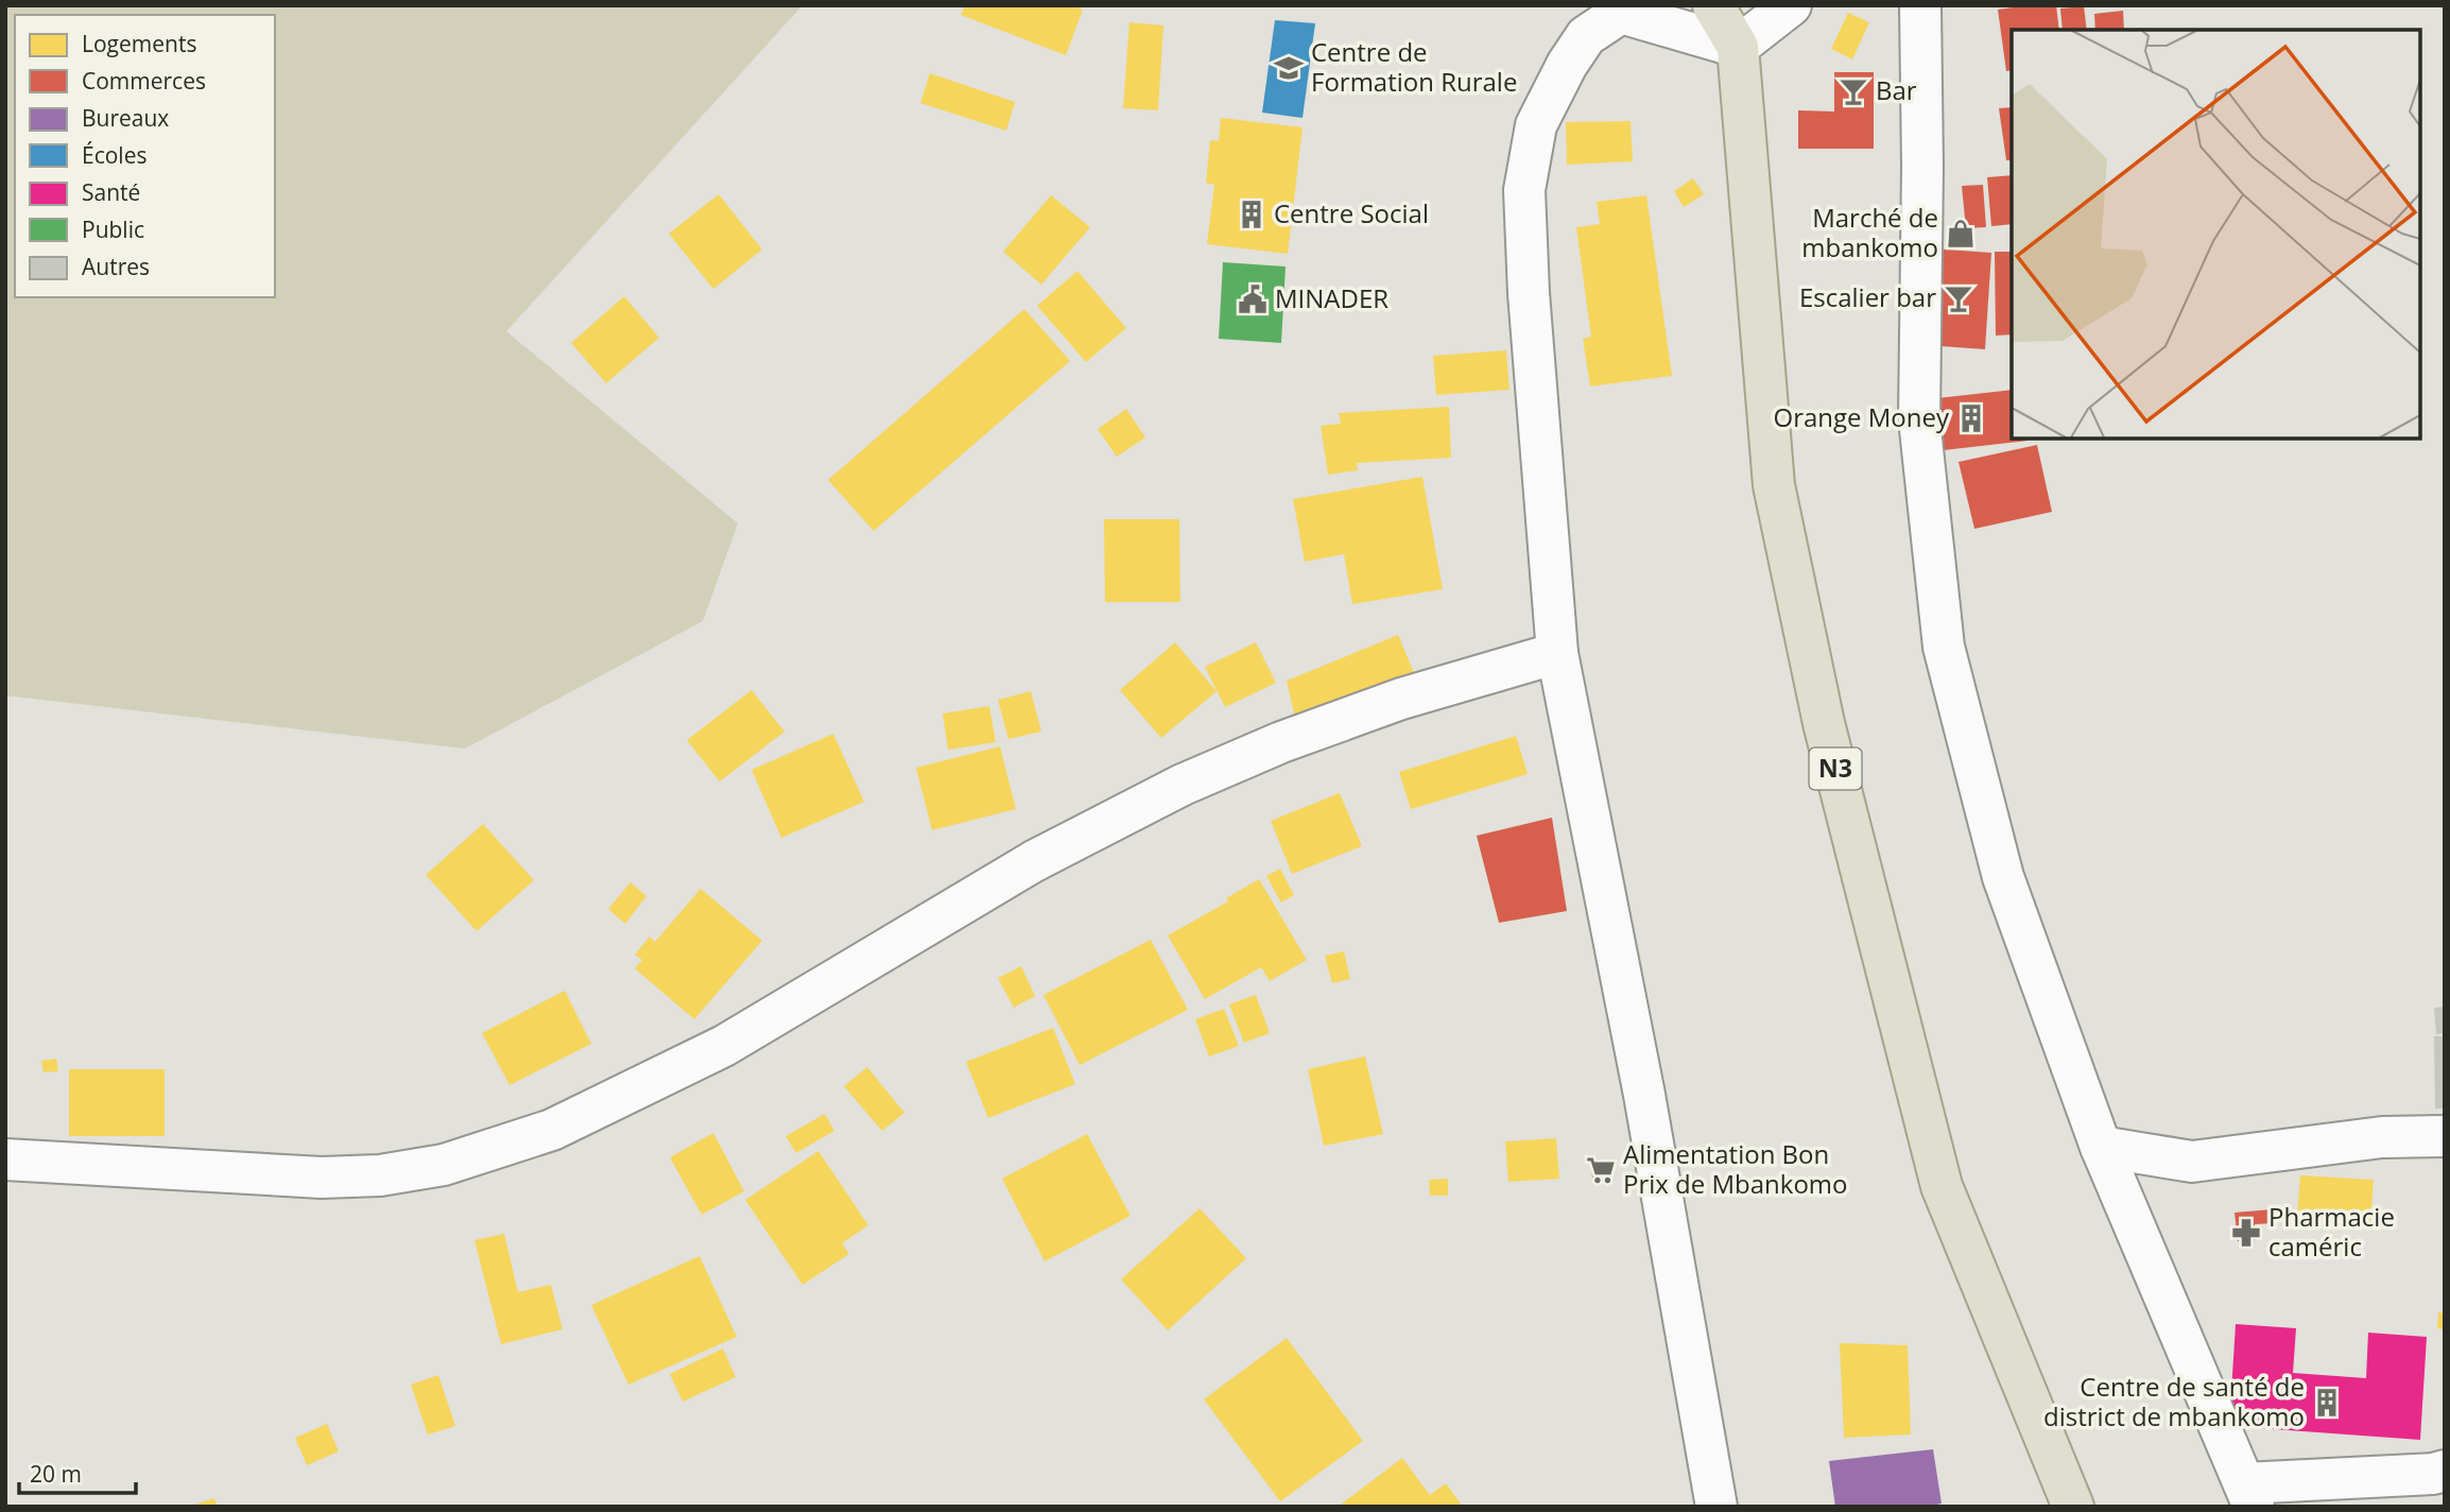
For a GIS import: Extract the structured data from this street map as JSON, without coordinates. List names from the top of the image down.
{
  "streets": {
    "highway": ["N3"]
  },
  "places": {
    "school or university": ["Centre de Formation Rurale"],
    "bar": ["Bar", "Escalier bar"],
    "building": ["Centre Social", "Orange Money", "Centre de santé de district de mbankomo"],
    "shop": ["Marché de mbankomo"],
    "public building": ["MINADER"],
    "supermarket": ["Alimentation Bon Prix de Mbankomo"],
    "pharmacy": ["Pharmacie caméric"]
  },
  "legend": [
    "Logements",
    "Commerces",
    "Bureaux",
    "Écoles",
    "Santé",
    "Public",
    "Autres"
  ],
  "scale_bar": "20 m"
}
